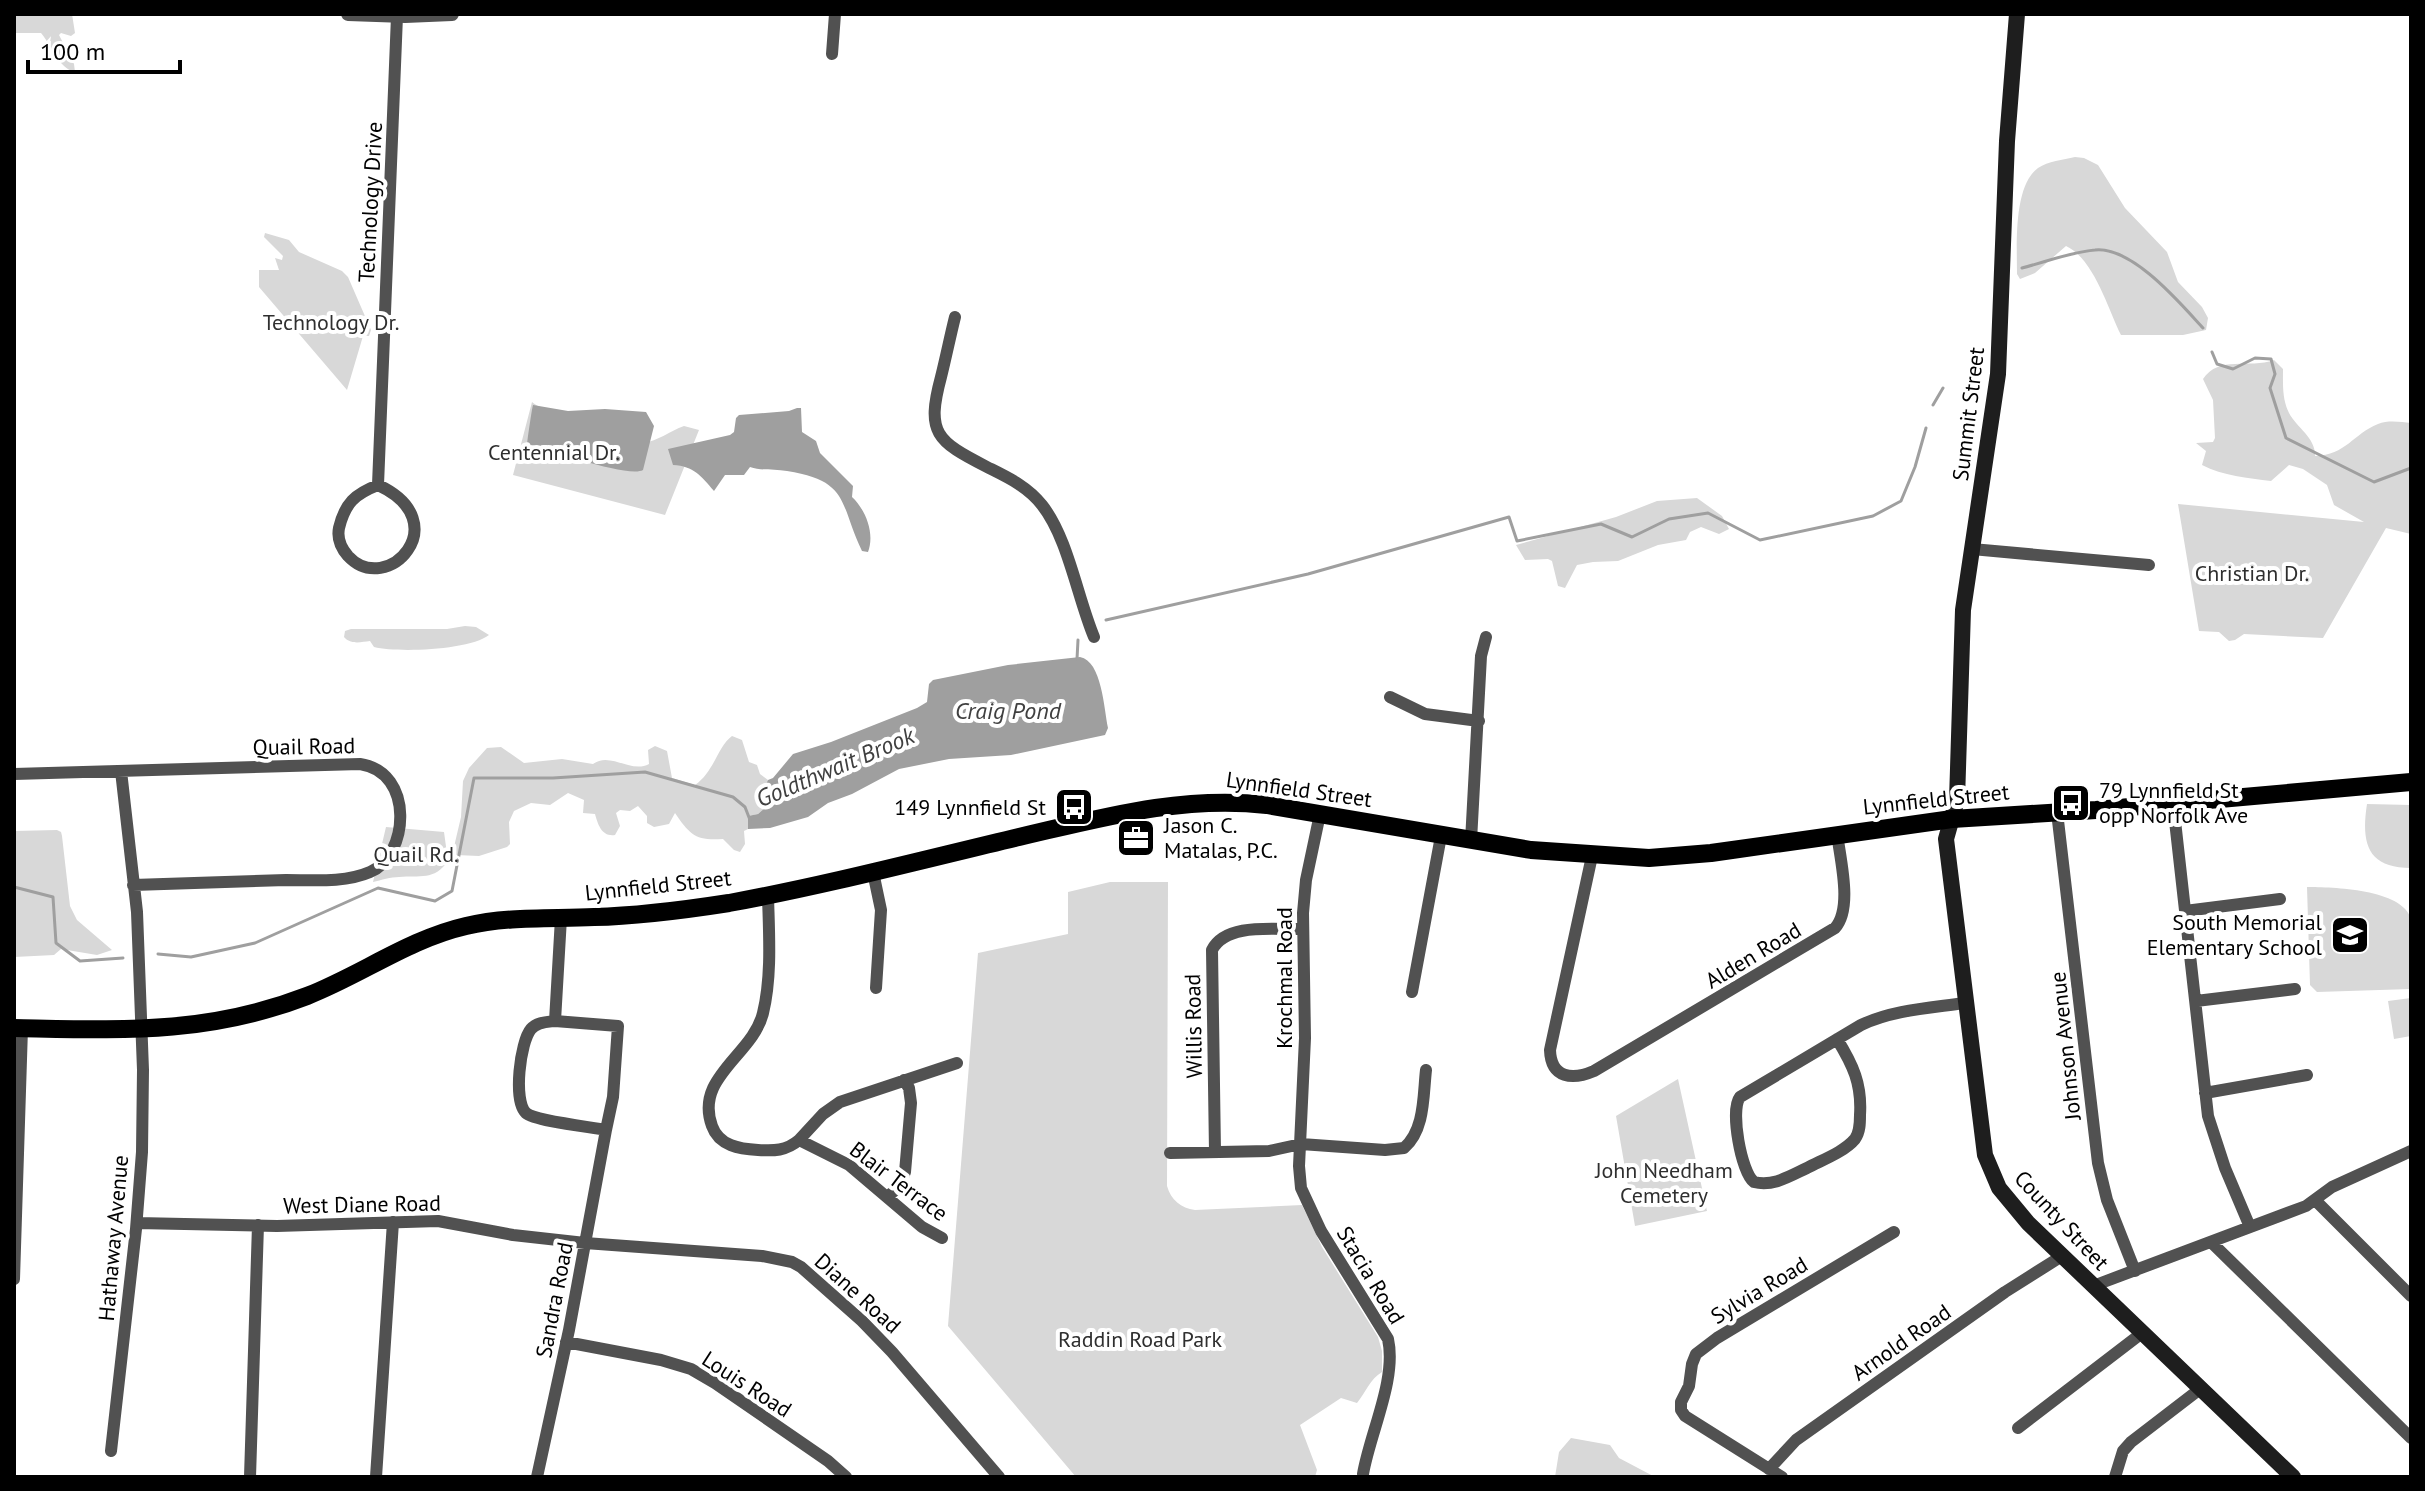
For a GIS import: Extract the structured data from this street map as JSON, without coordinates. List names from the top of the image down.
{
  "streets": {
    "main road": ["Summit Street", "Lynnfield Street", "County Street"],
    "street": [
      "Technology Drive",
      "Quail Road",
      "Alden Road",
      "Krochmal Road",
      "Willis Road",
      "Johnson Avenue",
      "Blair Terrace",
      "West Diane Road",
      "Hathaway Avenue",
      "Stacia Road",
      "Sylvia Road",
      "Diane Road",
      "Sandra Road",
      "Arnold Road",
      "Louis Road"
    ]
  },
  "crossings": [
    ["Summit Street", "Lynnfield Street"],
    ["Summit Street", "County Street"],
    ["Quail Road", "Hathaway Avenue"],
    ["Lynnfield Street", "Alden Road"],
    ["Lynnfield Street", "Krochmal Road"],
    ["Lynnfield Street", "Johnson Avenue"],
    ["Lynnfield Street", "County Street"],
    ["Lynnfield Street", "Hathaway Avenue"],
    ["Krochmal Road", "Willis Road"],
    ["Krochmal Road", "Stacia Road"],
    ["West Diane Road", "Hathaway Avenue"],
    ["West Diane Road", "Diane Road"],
    ["West Diane Road", "Sandra Road"],
    ["County Street", "Arnold Road"],
    ["Sylvia Road", "Arnold Road"],
    ["Diane Road", "Sandra Road"],
    ["Sandra Road", "Louis Road"]
  ],
  "water": ["Craig Pond", "Goldthwait Brook"],
  "parks": [
    "Technology Dr.",
    "Centennial Dr.",
    "Christian Dr.",
    "Quail Rd.",
    "John Needham Cemetery",
    "Raddin Road Park"
  ],
  "places": {
    "bus stop": ["79 Lynnfield St opp Norfolk Ave", "149 Lynnfield St"],
    "office": ["Jason C. Matalas, P.C."],
    "school or university": ["South Memorial Elementary School"]
  },
  "scale_bar": "100 m"
}
